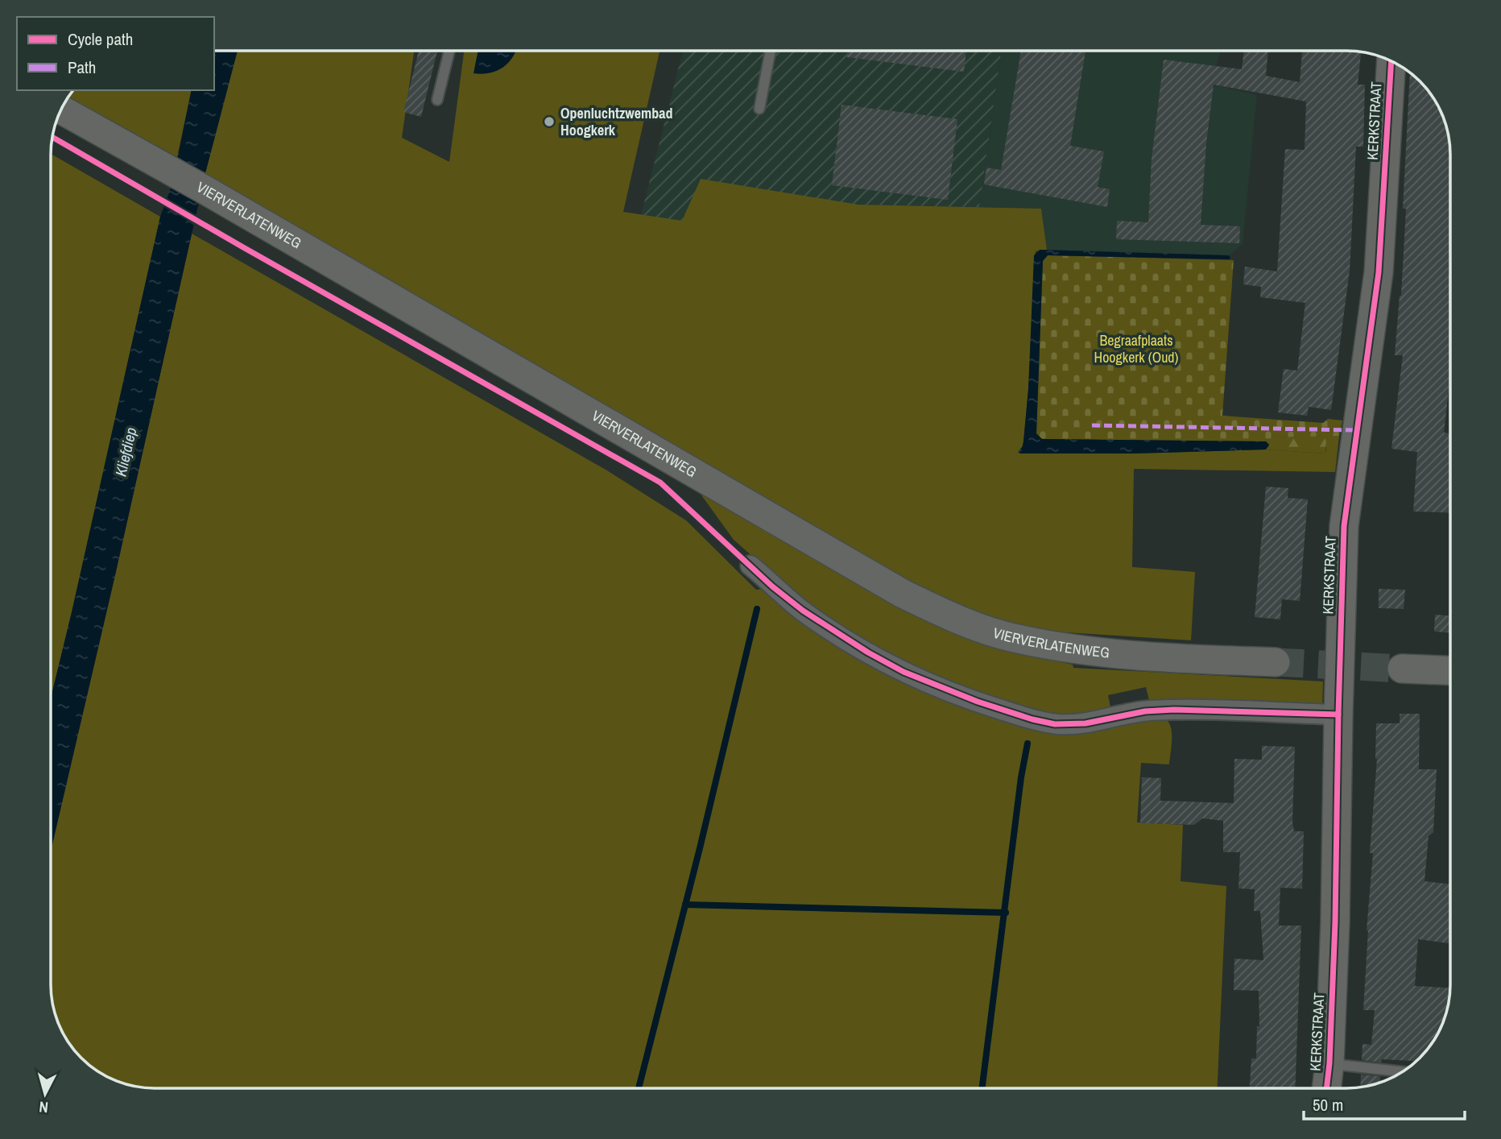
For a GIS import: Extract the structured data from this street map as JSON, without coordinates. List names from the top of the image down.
{
  "streets": {
    "main road": ["KERKSTRAAT", "VIERVERLATENWEG"]
  },
  "water": ["Kliefdiep"],
  "parks": ["Begraafplaats Hoogkerk (Oud)"],
  "places": ["Openluchtzwembad Hoogkerk"],
  "legend": ["Cycle path", "Path"],
  "scale_bar": "50 m",
  "north": "bottom"
}
